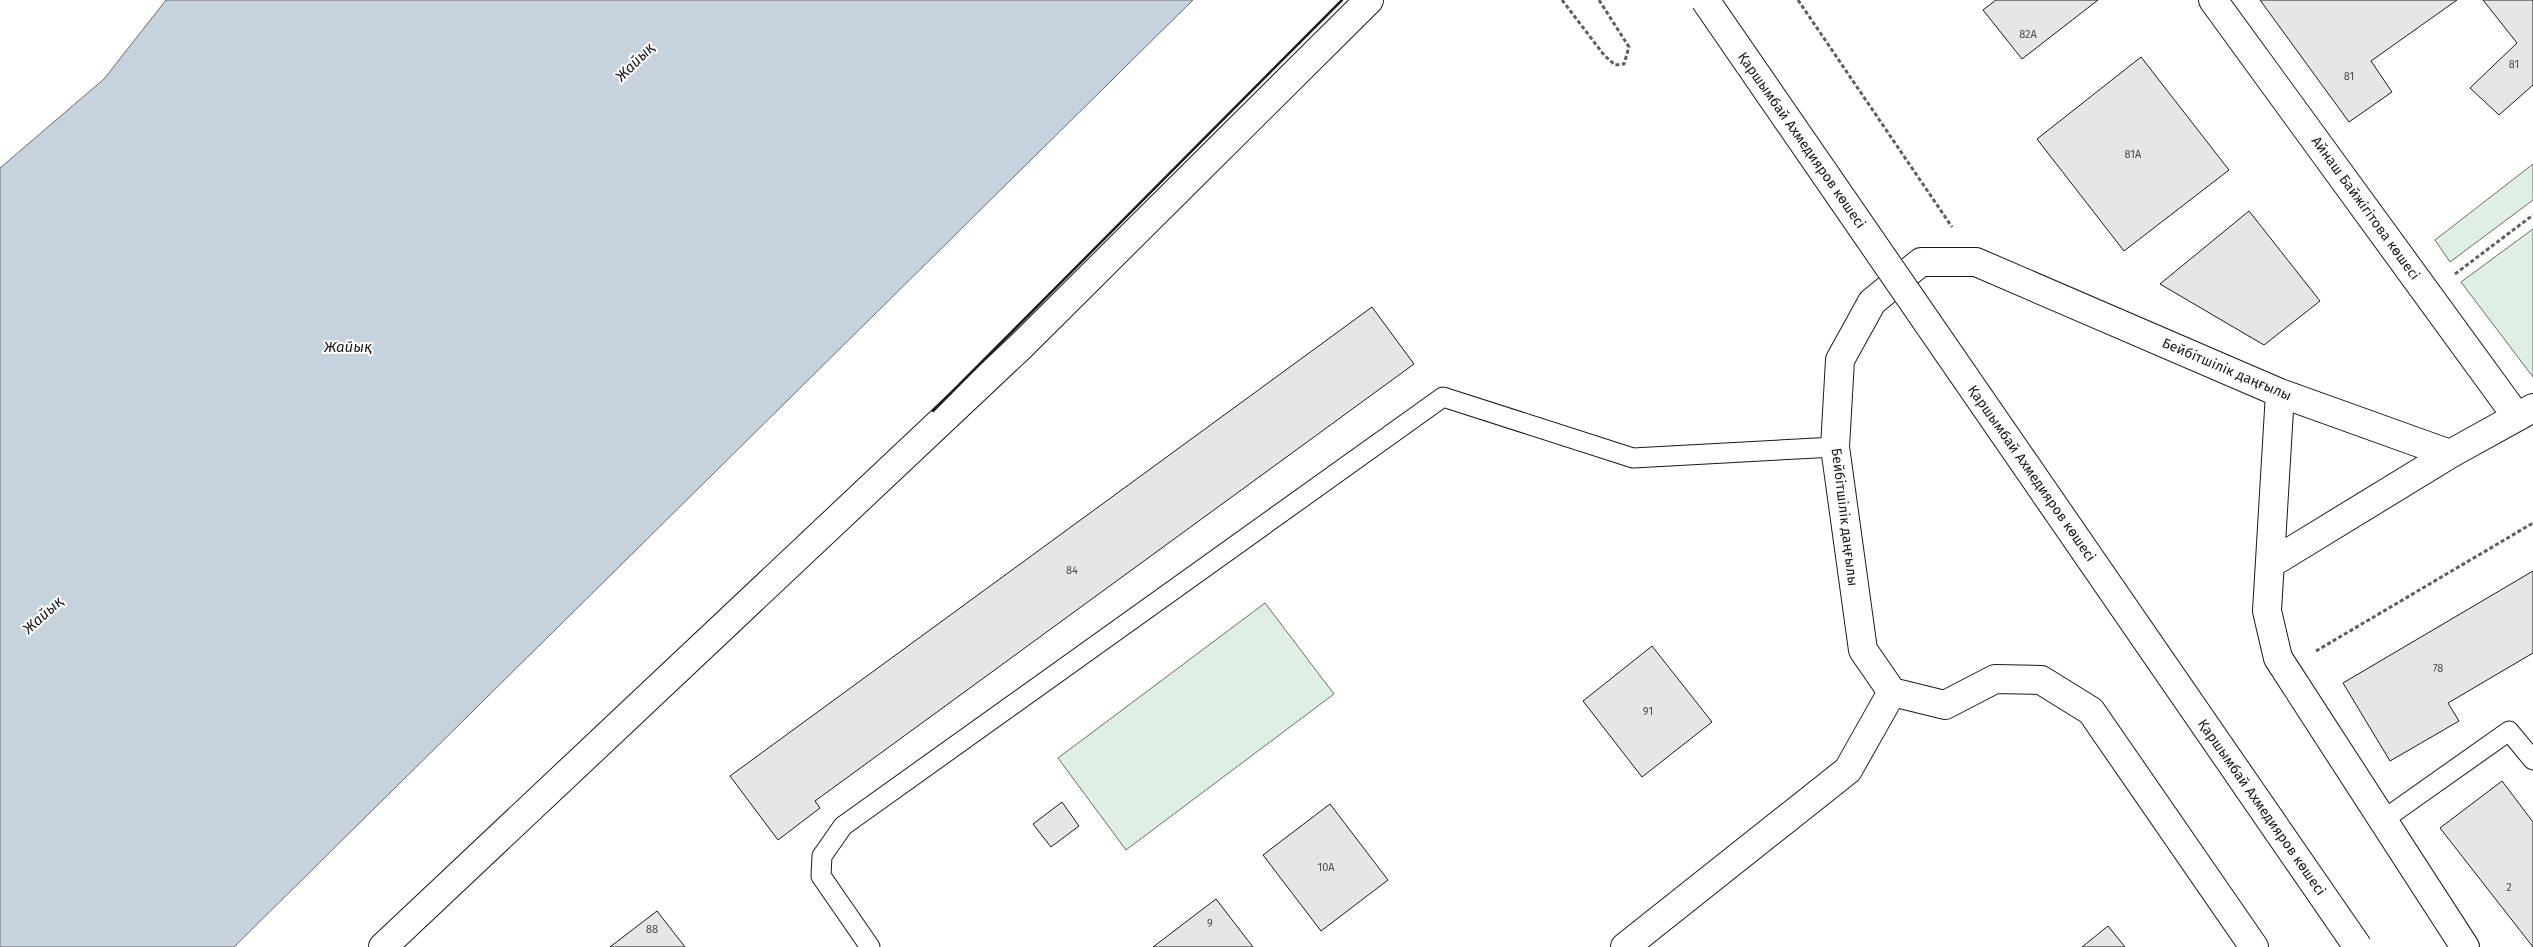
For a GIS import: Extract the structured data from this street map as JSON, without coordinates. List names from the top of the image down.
{
  "streets": {
    "street": ["Қаршымбай Ахмедияров көшесі", "Айнаш Байжігітова көшесі", "Бейбітшілік даңғылы"]
  },
  "water": ["Жайық"],
  "house_numbers": [
    "82А",
    "81",
    "81",
    "81А",
    "84",
    "78",
    "91",
    "10А",
    "2",
    "9",
    "88"
  ]
}
